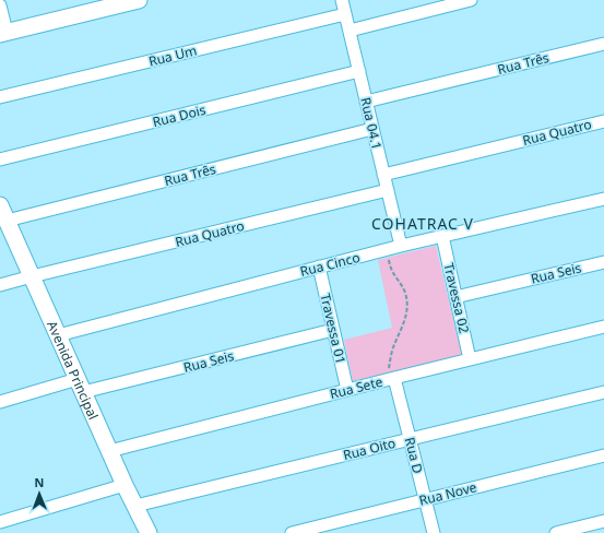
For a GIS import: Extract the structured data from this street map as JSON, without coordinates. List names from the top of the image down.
{
  "streets": {
    "main road": ["Avenida Principal"],
    "street": [
      "Rua Um",
      "Rua Três",
      "Rua Dois",
      "Rua 04.1",
      "Rua Quatro",
      "Rua Cinco",
      "Rua Seis",
      "Travessa 02",
      "Travessa 01",
      "Rua Sete",
      "Rua Oito",
      "Rua D",
      "Rua Nove"
    ]
  },
  "crossings": [
    ["Rua Um", "Rua 04.1"],
    ["Rua Três", "Rua 04.1"],
    ["Rua Três", "Avenida Principal"],
    ["Rua Dois", "Rua 04.1"],
    ["Rua 04.1", "Rua Quatro"],
    ["Rua 04.1", "Rua Cinco"],
    ["Rua Quatro", "Avenida Principal"],
    ["Rua Cinco", "Travessa 02"],
    ["Rua Cinco", "Travessa 01"],
    ["Rua Cinco", "Avenida Principal"],
    ["Rua Seis", "Travessa 02"],
    ["Rua Seis", "Travessa 01"],
    ["Rua Seis", "Avenida Principal"],
    ["Travessa 02", "Rua Sete"],
    ["Travessa 01", "Rua Sete"],
    ["Avenida Principal", "Rua Sete"],
    ["Avenida Principal", "Rua Oito"],
    ["Rua Sete", "Rua D"],
    ["Rua Oito", "Rua D"],
    ["Rua D", "Rua Nove"]
  ],
  "districts": ["COHATRAC V"],
  "north": "top"
}
